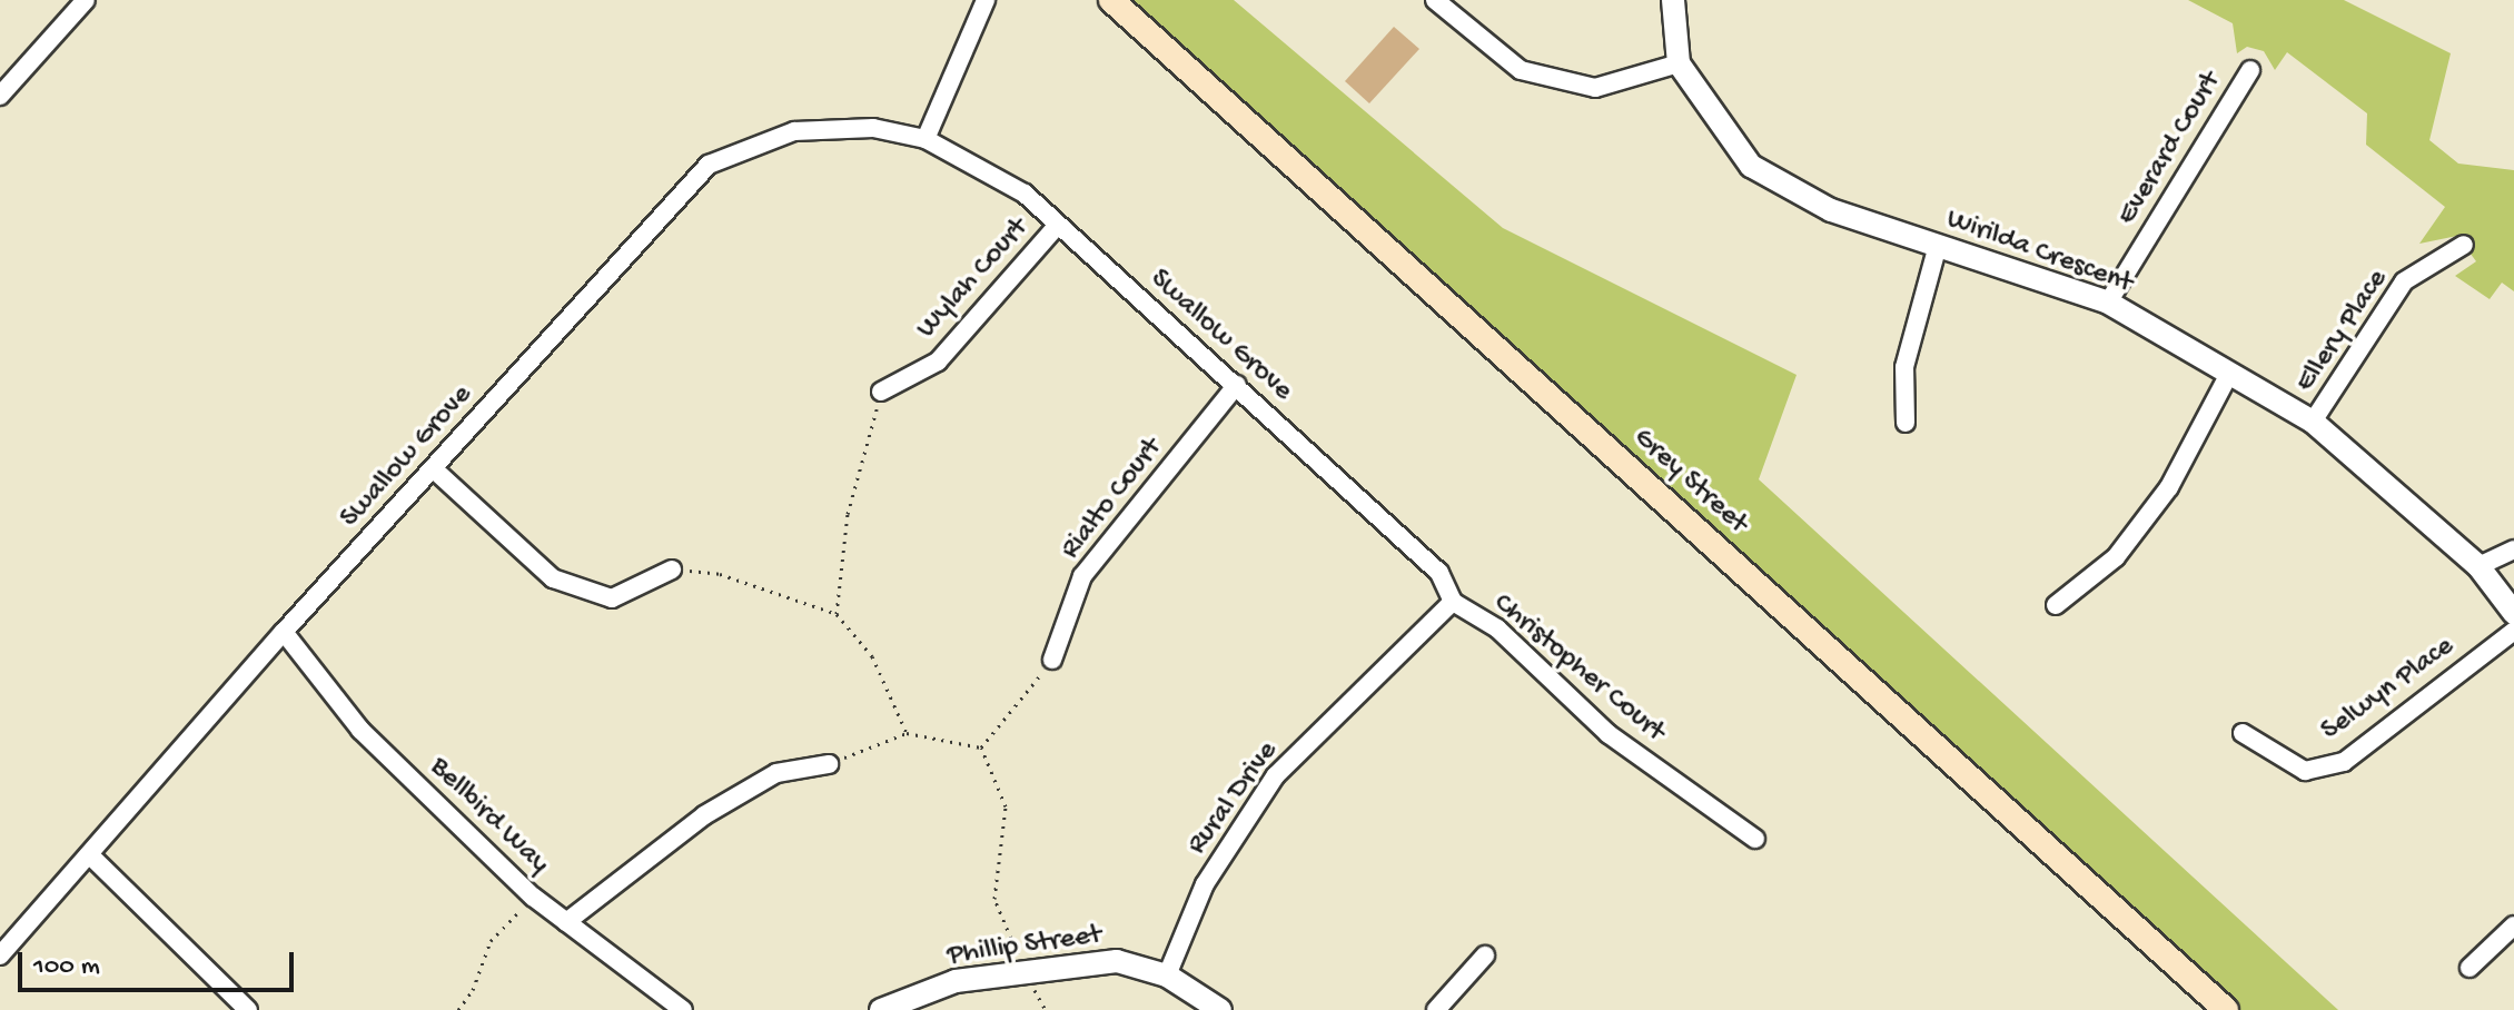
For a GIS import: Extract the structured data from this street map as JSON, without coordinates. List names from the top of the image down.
{
  "streets": {
    "main road": ["Grey Street"],
    "street": [
      "Everard Court",
      "Wirilda Crescent",
      "Wylah Court",
      "Ellery Place",
      "Swallow Grove",
      "Rialto Court",
      "Christopher Court",
      "Selwyn Place",
      "Rural Drive",
      "Bellbird Way",
      "Phillip Street"
    ]
  },
  "crossings": [
    ["Everard Court", "Wirilda Crescent"],
    ["Wirilda Crescent", "Ellery Place"],
    ["Wylah Court", "Swallow Grove"],
    ["Swallow Grove", "Rialto Court"],
    ["Swallow Grove", "Christopher Court"],
    ["Swallow Grove", "Rural Drive"],
    ["Swallow Grove", "Bellbird Way"],
    ["Christopher Court", "Rural Drive"],
    ["Rural Drive", "Phillip Street"]
  ],
  "scale_bar": "100 m"
}
